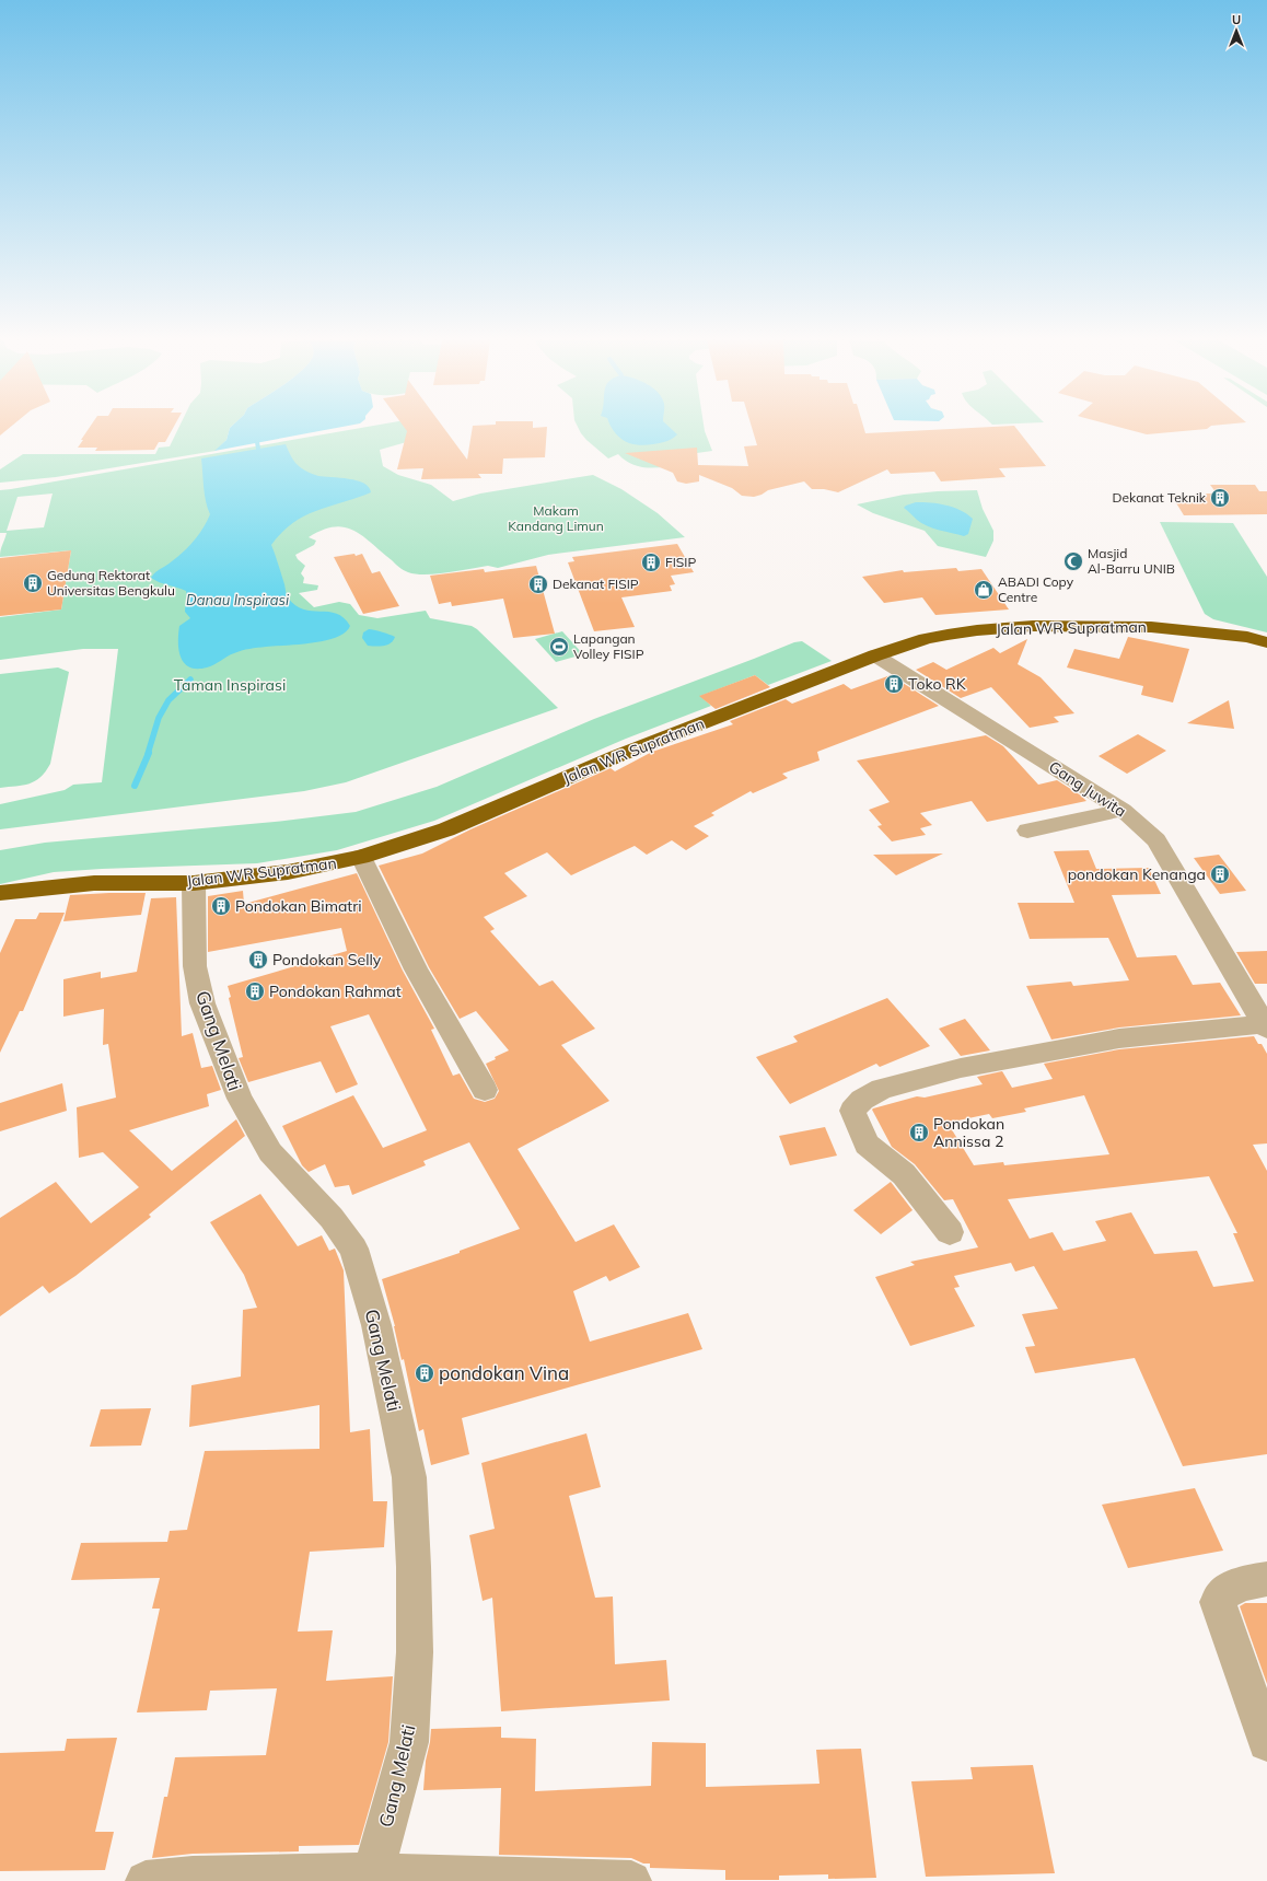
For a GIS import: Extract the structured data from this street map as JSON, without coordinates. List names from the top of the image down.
{
  "streets": {
    "highway": ["Jalan WR Supratman"],
    "street": ["Gang Juwita", "Gang Melati"]
  },
  "crossings": [
    ["Jalan WR Supratman", "Gang Juwita"],
    ["Jalan WR Supratman", "Gang Melati"]
  ],
  "water": ["Danau Inspirasi"],
  "parks": ["Makam Kandang Limun", "Taman Inspirasi"],
  "places": {
    "building": [
      "Dekanat Teknik",
      "FISIP",
      "Gedung Rektorat Universitas Bengkulu",
      "Dekanat FISIP",
      "Toko RK",
      "pondokan Kenanga",
      "Pondokan Bimatri",
      "Pondokan Selly",
      "Pondokan Rahmat",
      "Pondokan Annissa 2",
      "pondokan Vina"
    ],
    "mosque": ["Masjid Al-Barru UNIB"],
    "shop": ["ABADI Copy Centre"],
    "sports": ["Lapangan Volley FISIP"]
  },
  "north": "top"
}
